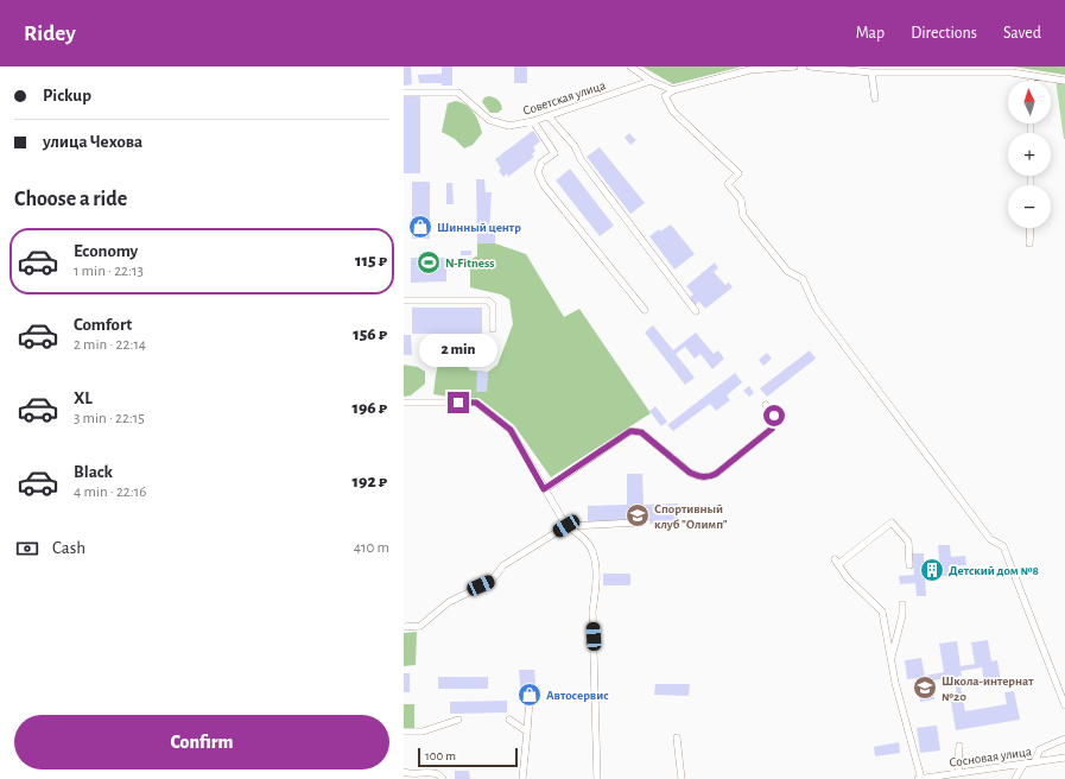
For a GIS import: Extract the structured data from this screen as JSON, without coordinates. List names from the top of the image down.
{
  "streets": {
    "street": ["Советская улица", "Сосновая улица"]
  },
  "places": {
    "shop": ["Шинный центр", "Автосервис"],
    "sports": ["N-Fitness"],
    "school or university": ["Спортивный клуб \"Олимп\"", "Школа-интернат №20"],
    "building": ["Детский дом №8"]
  },
  "scale_bar": "100 m",
  "north": "top",
  "page": {
    "header": "Ridey",
    "nav": ["Map", "Directions", "Saved"],
    "banner": ["Pickup", "улица Чехова"],
    "map_buttons": ["+", "−"],
    "heading": "Choose a ride",
    "list": [
      {
        "name": "Economy",
        "note": "1 min · 22:13",
        "value": "115 ₽"
      },
      {
        "name": "Comfort",
        "note": "2 min · 22:14",
        "value": "156 ₽"
      },
      {
        "name": "XL",
        "note": "3 min · 22:15",
        "value": "196 ₽"
      },
      {
        "name": "Black",
        "note": "4 min · 22:16",
        "value": "192 ₽"
      }
    ],
    "bubble": "2 min",
    "pay": ["Cash", "410 m"],
    "buttons": "Confirm",
    "scale": "100 m"
  }
}
